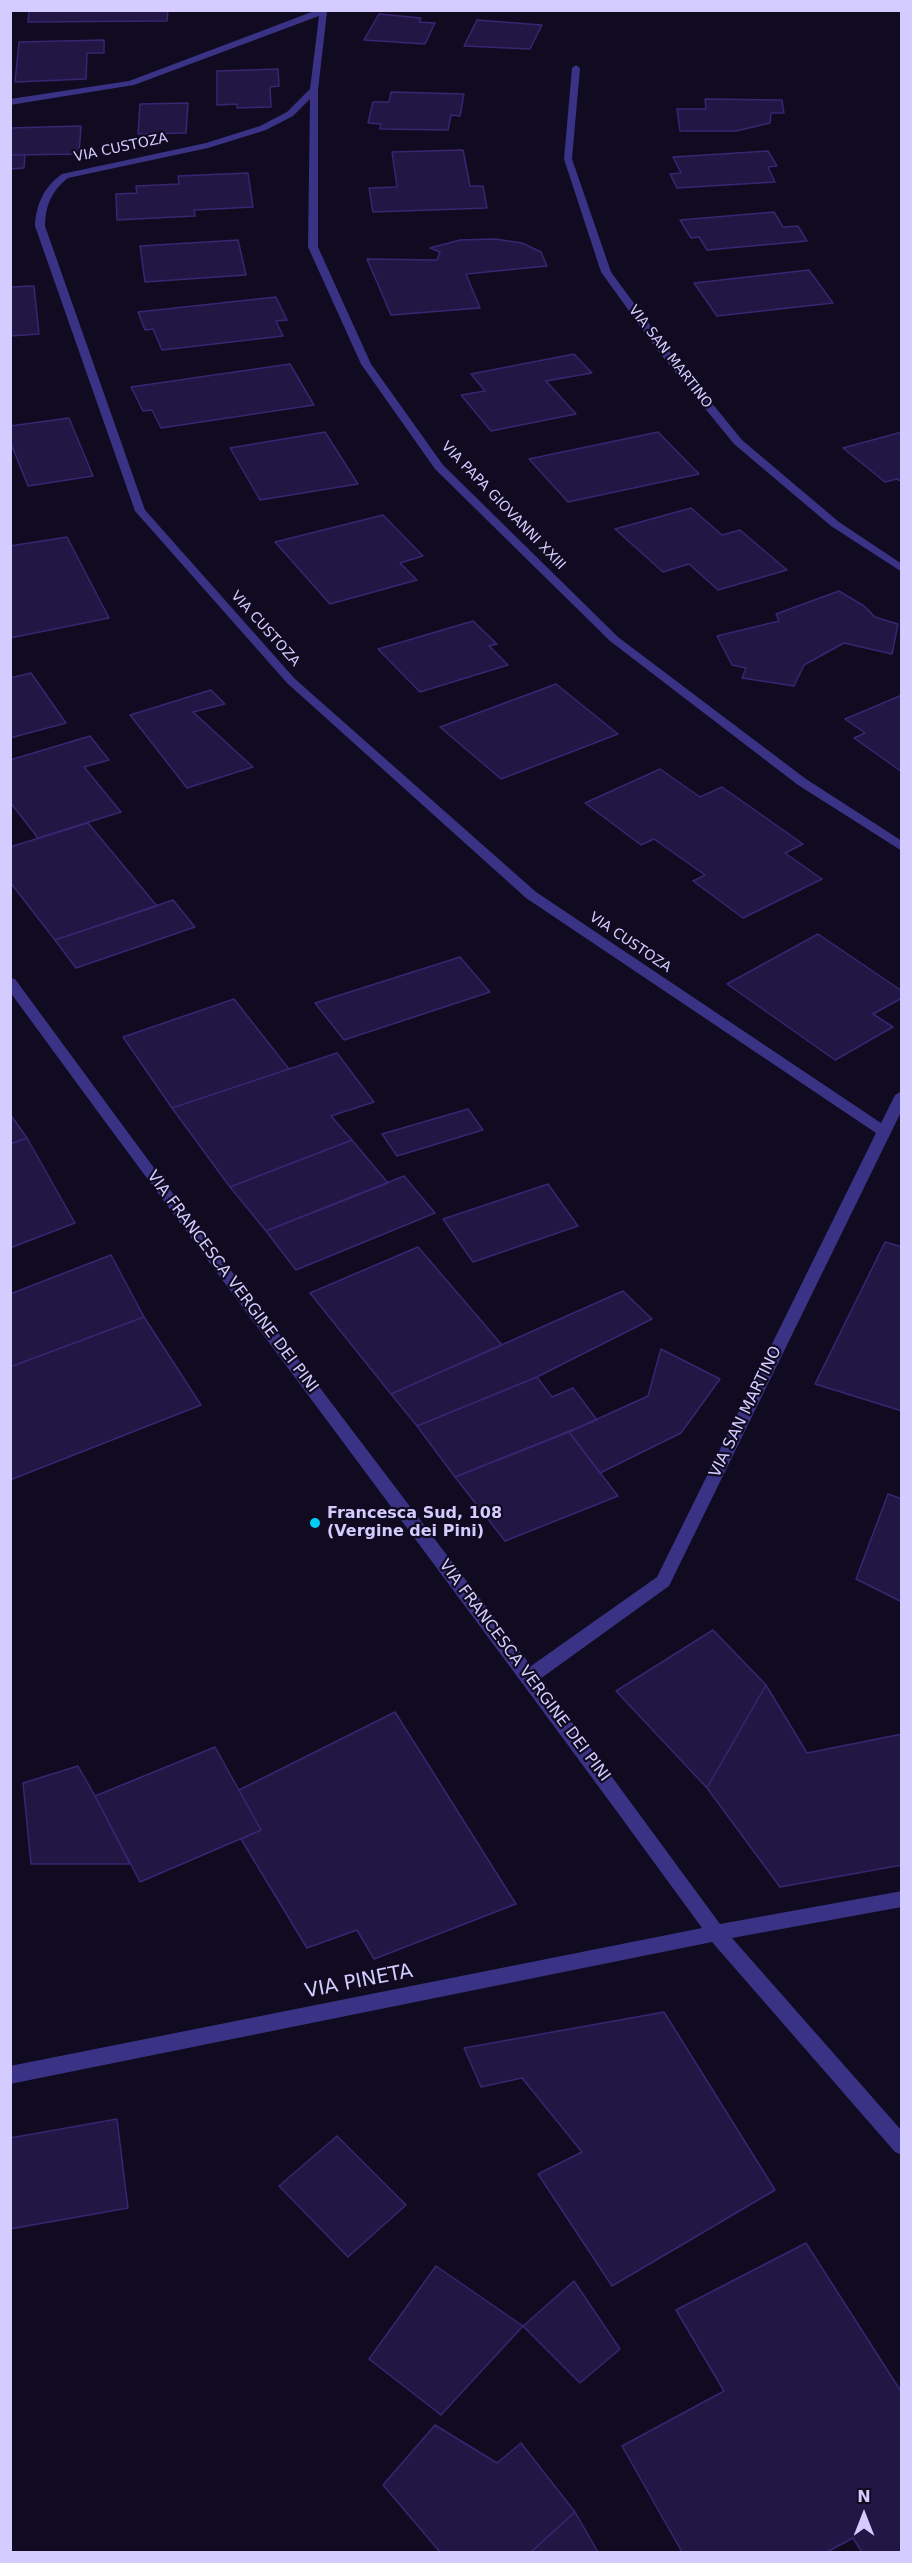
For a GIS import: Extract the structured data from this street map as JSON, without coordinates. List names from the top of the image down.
{
  "streets": {
    "street": [
      "VIA CUSTOZA",
      "VIA SAN MARTINO",
      "VIA PAPA GIOVANNI XXIII",
      "VIA FRANCESCA VERGINE DEI PINI",
      "VIA PINETA"
    ]
  },
  "crossings": [
    ["VIA CUSTOZA", "VIA SAN MARTINO"],
    ["VIA CUSTOZA", "VIA PAPA GIOVANNI XXIII"],
    ["VIA SAN MARTINO", "VIA FRANCESCA VERGINE DEI PINI"],
    ["VIA FRANCESCA VERGINE DEI PINI", "VIA PINETA"]
  ],
  "places": ["Francesca Sud, 108 (Vergine dei Pini)"],
  "north": "top"
}
